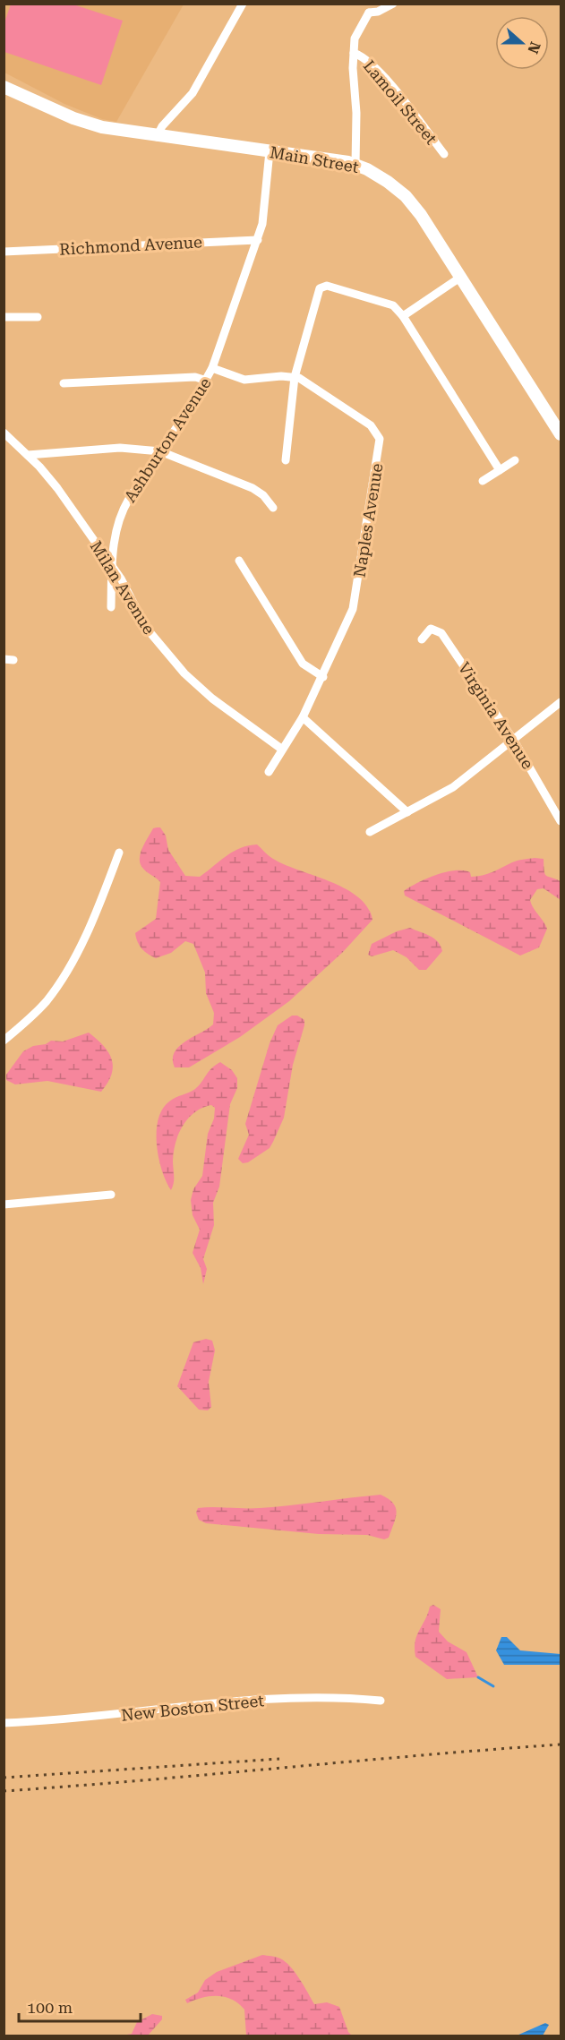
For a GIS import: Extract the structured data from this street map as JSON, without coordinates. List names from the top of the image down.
{
  "streets": {
    "main road": ["Main Street"],
    "street": [
      "Lamoil Street",
      "Richmond Avenue",
      "Ashburton Avenue",
      "Naples Avenue",
      "Milan Avenue",
      "Virginia Avenue",
      "New Boston Street"
    ]
  },
  "crossings": [
    ["Main Street", "Ashburton Avenue"],
    ["Richmond Avenue", "Ashburton Avenue"],
    ["Ashburton Avenue", "Milan Avenue"],
    ["Naples Avenue", "Milan Avenue"]
  ],
  "scale_bar": "100 m",
  "north": "right"
}
